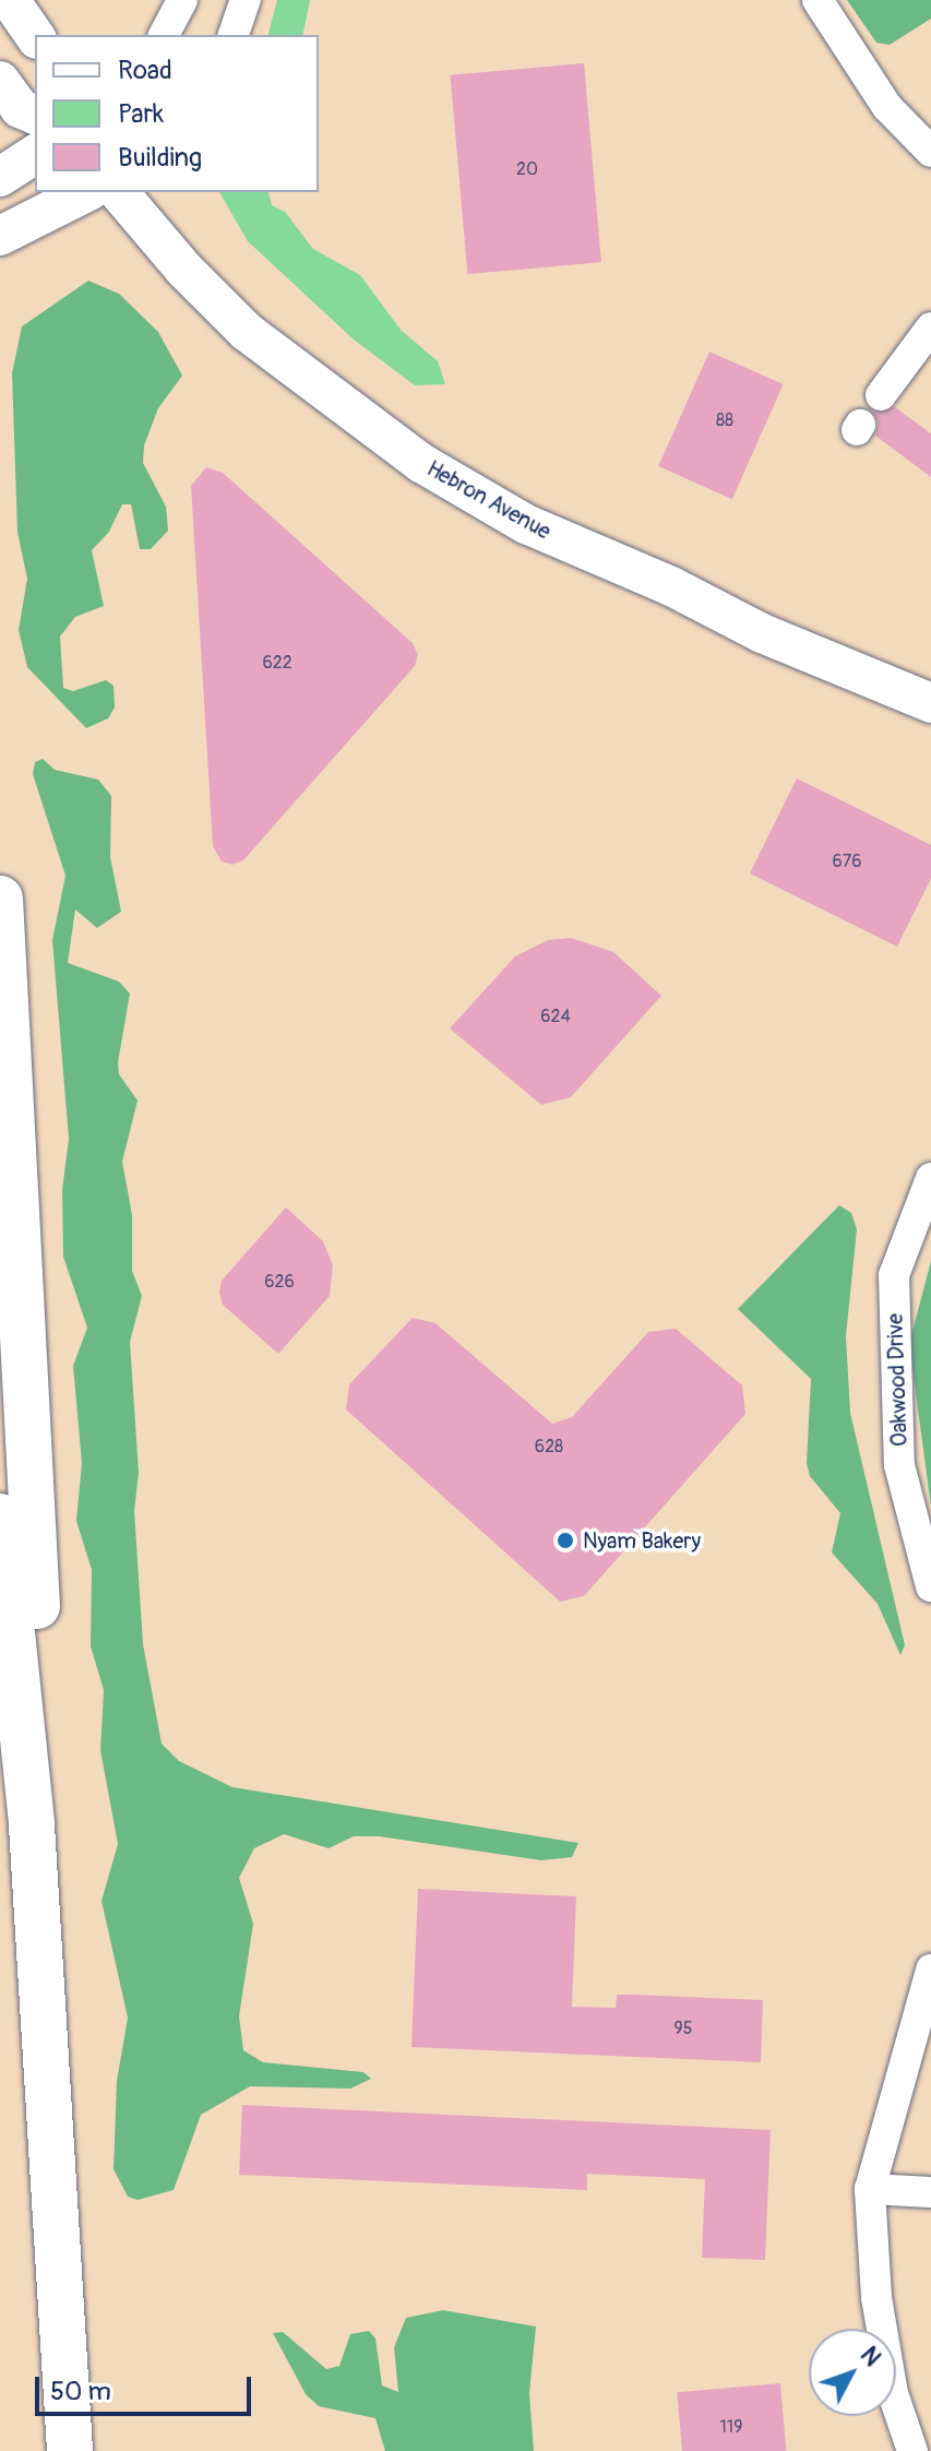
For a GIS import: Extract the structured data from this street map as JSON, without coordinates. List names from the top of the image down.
{
  "streets": {
    "main road": ["Hebron Avenue"],
    "street": ["Oakwood Drive"]
  },
  "places": ["Nyam Bakery"],
  "house_numbers": [
    "20",
    "88",
    "622",
    "676",
    "624",
    "626",
    "628",
    "95",
    "119"
  ],
  "legend": ["Road", "Park", "Building"],
  "scale_bar": "50 m",
  "north": "top right"
}
